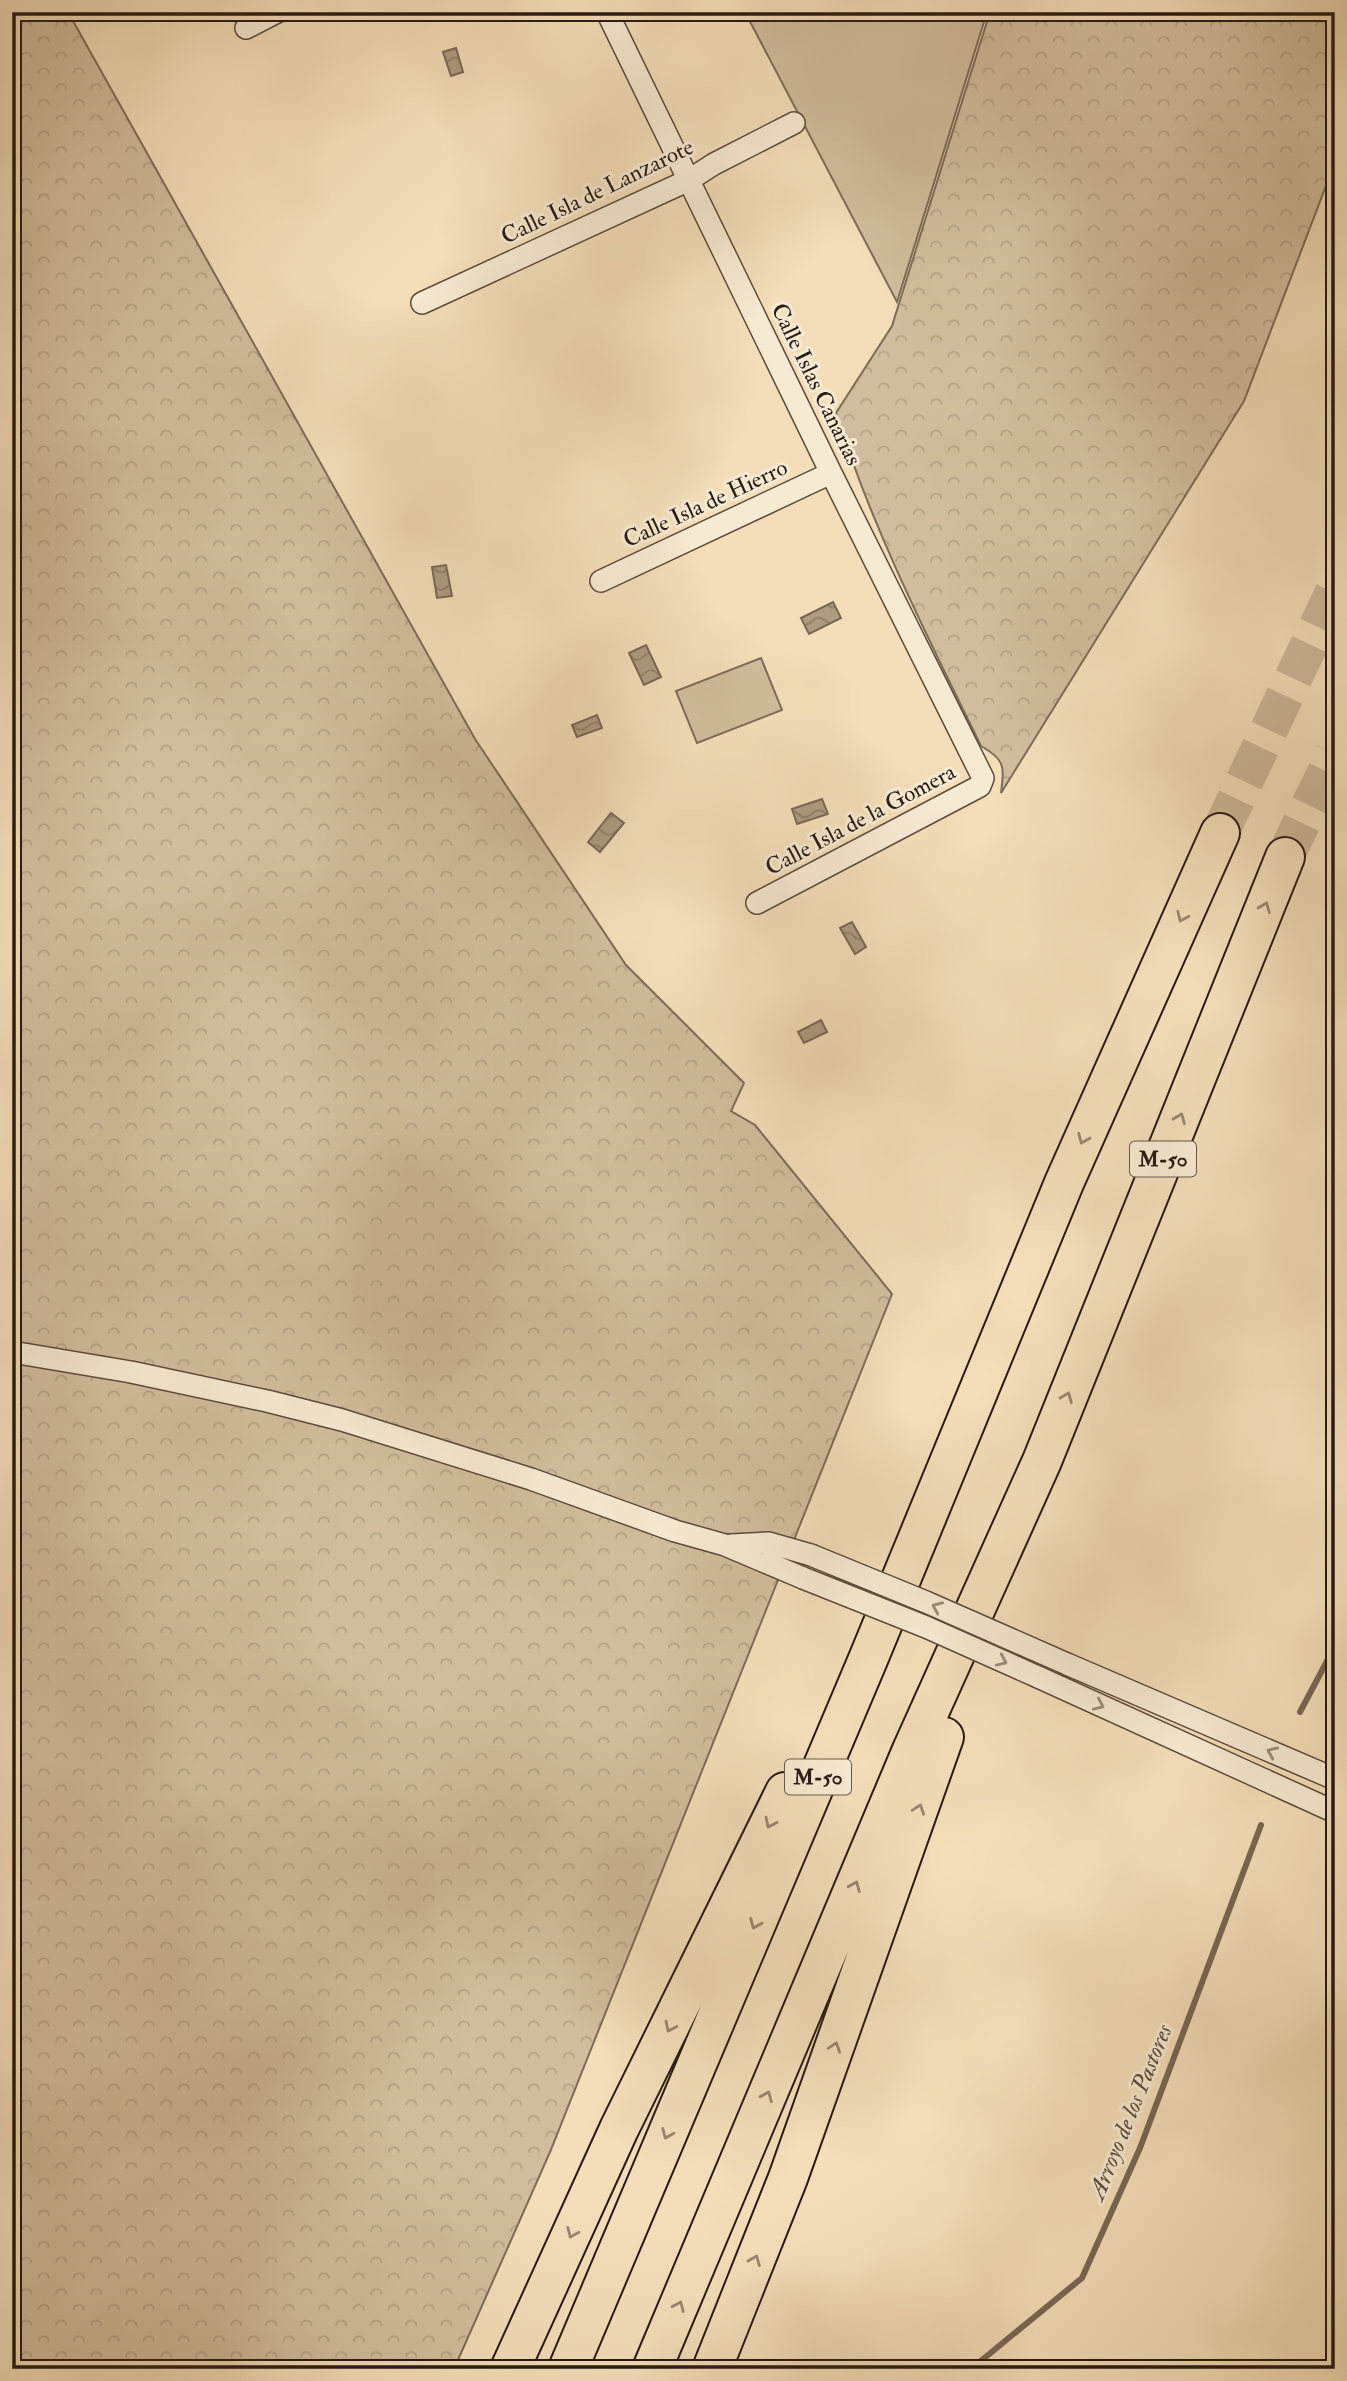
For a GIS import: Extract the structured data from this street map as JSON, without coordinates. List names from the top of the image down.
{
  "streets": {
    "highway": ["M-50"],
    "street": [
      "Calle Isla de Lanzarote",
      "Calle Islas Canarias",
      "Calle Isla de Hierro",
      "Calle Isla de la Gomera"
    ]
  },
  "crossings": [
    ["Calle Isla de Lanzarote", "Calle Islas Canarias"],
    ["Calle Islas Canarias", "Calle Isla de Hierro"],
    ["Calle Islas Canarias", "Calle Isla de la Gomera"]
  ],
  "water": ["Arroyo de los Pastores"]
}
